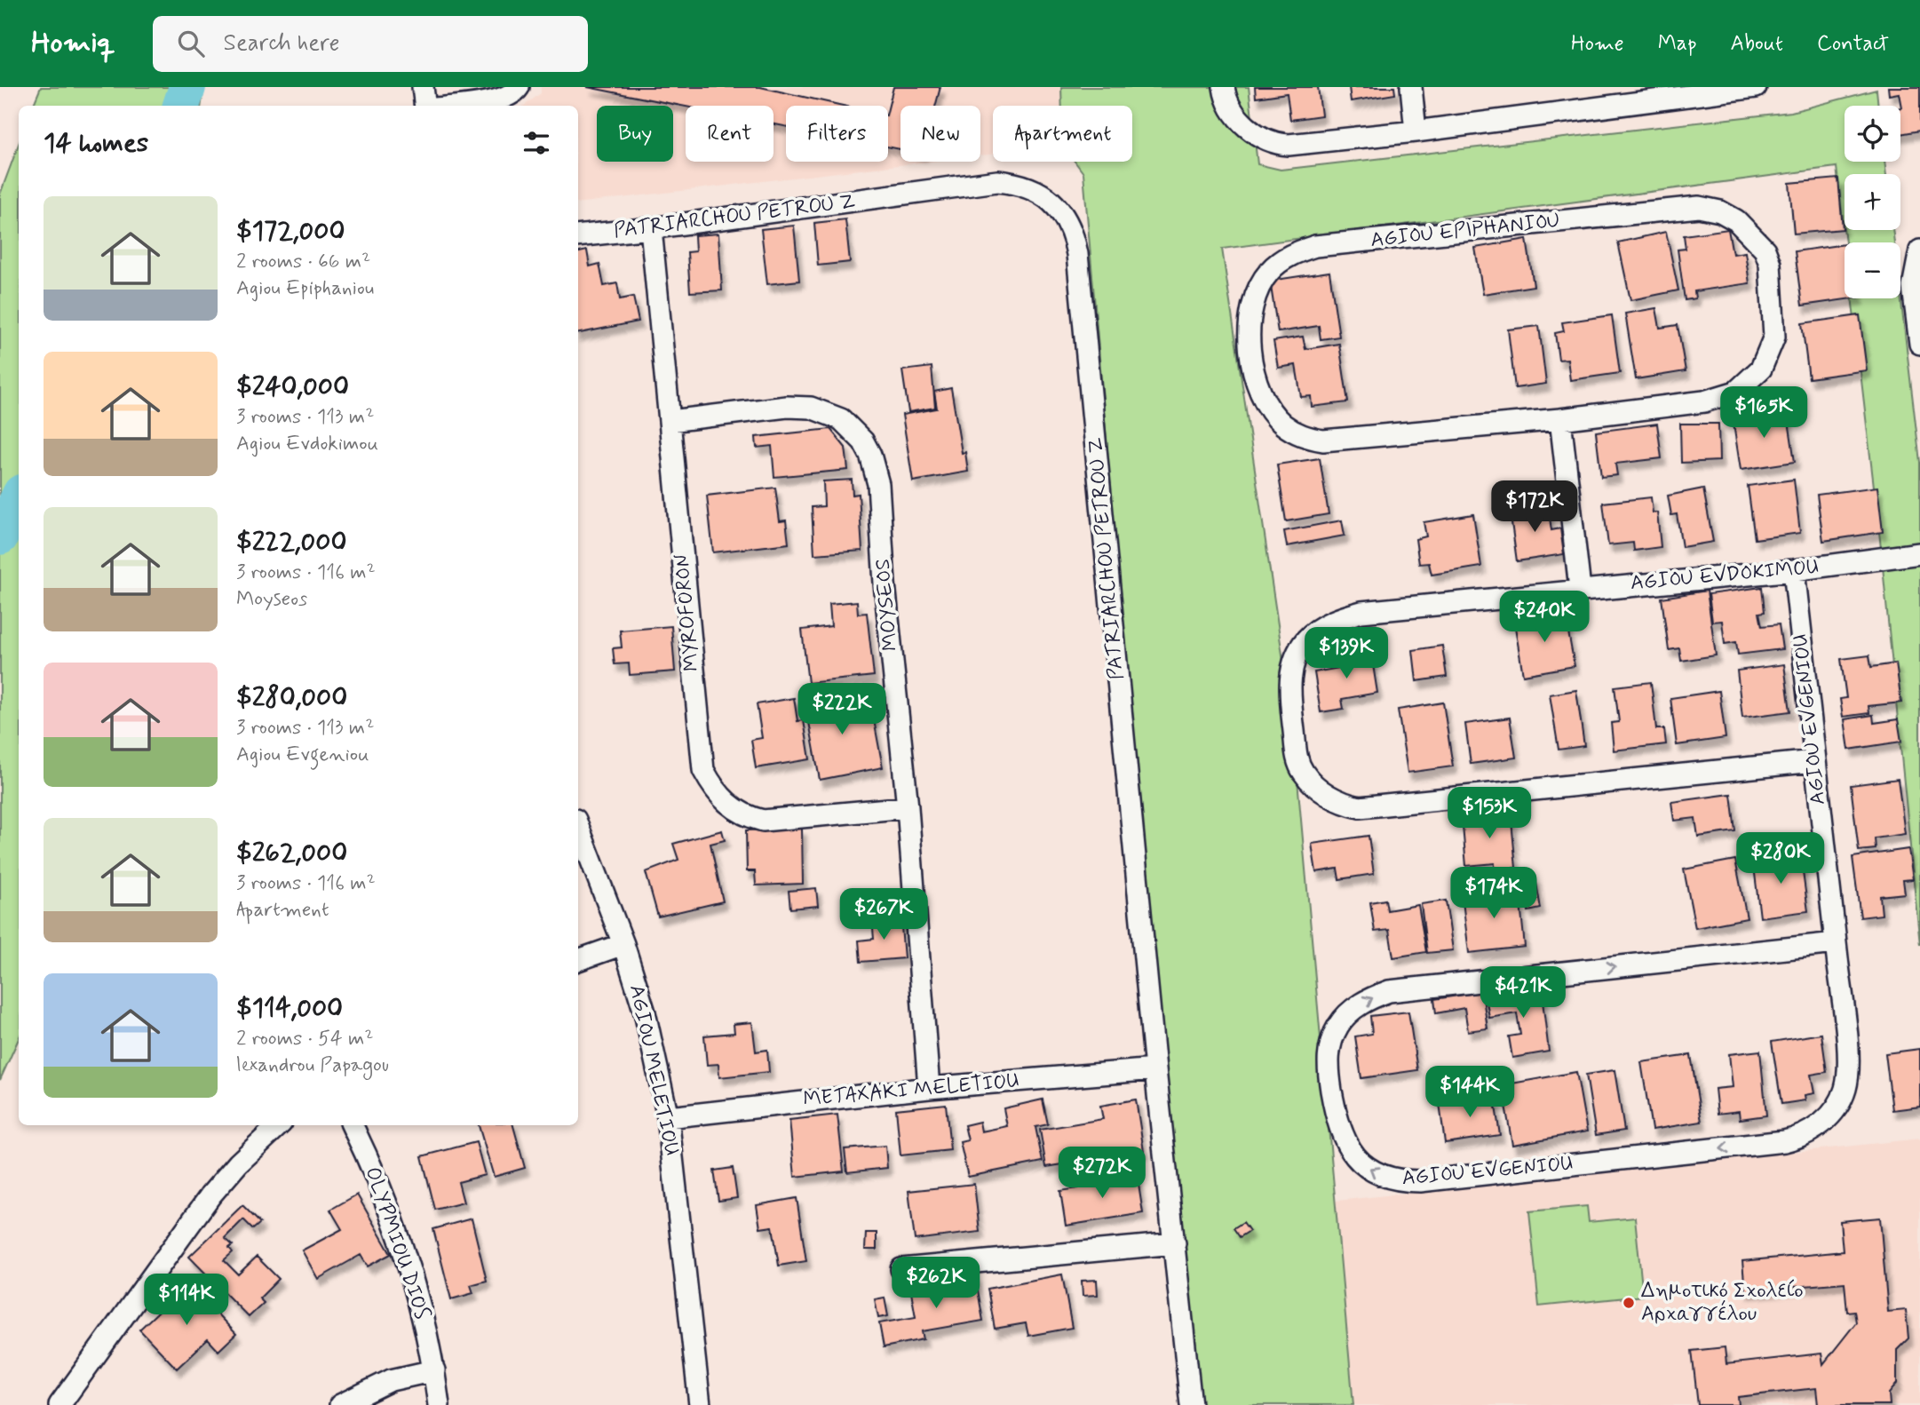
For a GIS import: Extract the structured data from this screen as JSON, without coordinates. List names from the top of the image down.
{
  "streets": {
    "street": [
      "PATRIARCHOU PETROU Z",
      "AGIOU EPIPHANIOU",
      "AGIOU EVDOKIMOU",
      "MOYSEOS",
      "MYROFORON",
      "AGIOU EVGENIOU",
      "AGIOU MELETIOU",
      "METAXAKI MELETIOU",
      "OLYPMIOU DIOS"
    ]
  },
  "crossings": [
    ["PATRIARCHOU PETROU Z", "MYROFORON"],
    ["PATRIARCHOU PETROU Z", "METAXAKI MELETIOU"],
    ["AGIOU EVDOKIMOU", "AGIOU EVGENIOU"],
    ["MOYSEOS", "MYROFORON"],
    ["MOYSEOS", "METAXAKI MELETIOU"],
    ["AGIOU MELETIOU", "METAXAKI MELETIOU"]
  ],
  "places": ["Δημοτικό Σχολείο Αρχαγγέλου"],
  "page": {
    "header": "Homiq",
    "search": "Search here",
    "nav": [
      "Home",
      "Map",
      "About",
      "Contact"
    ],
    "map_buttons": ["+", "−"],
    "chip": [
      "Buy",
      "Rent",
      "Filters",
      "New",
      "Apartment"
    ],
    "heading": "14 homes",
    "list": [
      {
        "name": "$172,000",
        "note": "2 rooms · 66 m² · Agiou Epiphaniou"
      },
      {
        "name": "$240,000",
        "note": "3 rooms · 113 m² · Agiou Evdokimou"
      },
      {
        "name": "$222,000",
        "note": "3 rooms · 116 m² · Moyseos"
      },
      {
        "name": "$280,000",
        "note": "3 rooms · 113 m² · Agiou Evgeniou"
      },
      {
        "name": "$262,000",
        "note": "3 rooms · 116 m² · Apartment"
      },
      {
        "name": "$114,000",
        "note": "2 rooms · 54 m² · lexandrou Papagou"
      }
    ],
    "price": [
      "$165K",
      "$172K",
      "$240K",
      "$139K",
      "$222K",
      "$153K",
      "$280K",
      "$174K",
      "$267K",
      "$421K",
      "$144K",
      "$272K",
      "$262K",
      "$114K"
    ]
  }
}
